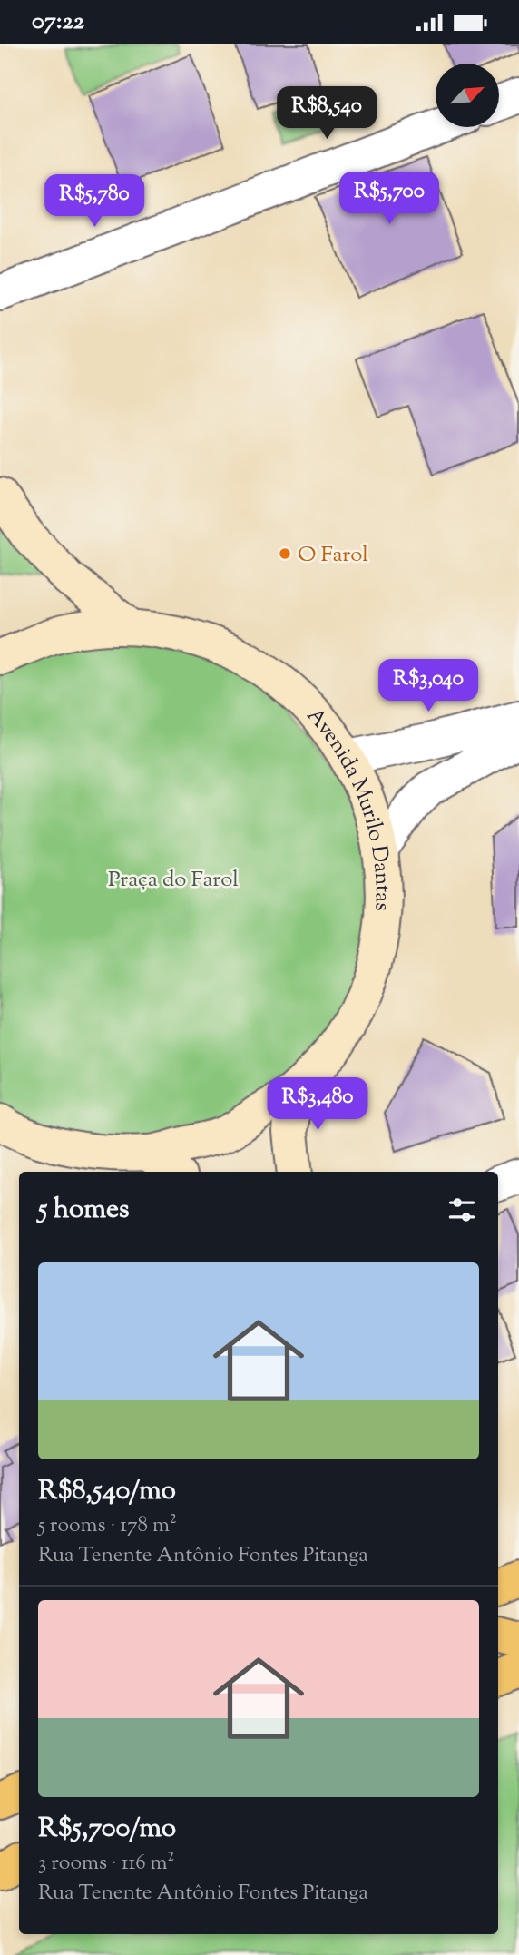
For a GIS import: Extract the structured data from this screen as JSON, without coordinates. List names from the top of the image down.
{
  "streets": {
    "main road": ["Avenida Murilo Dantas"]
  },
  "parks": ["Praça do Farol"],
  "places": ["O Farol"],
  "north": "top right",
  "page": {
    "status": "07:22",
    "price": [
      "R$8,540",
      "R$5,700",
      "R$5,780",
      "R$3,040",
      "R$3,480"
    ],
    "heading": "5 homes",
    "list": [
      {
        "name": "R$8,540/mo",
        "note": "5 rooms · 178 m² · Rua Tenente Antônio Fontes Pitanga"
      },
      {
        "name": "R$5,700/mo",
        "note": "3 rooms · 116 m² · Rua Tenente Antônio Fontes Pitanga"
      }
    ]
  }
}
